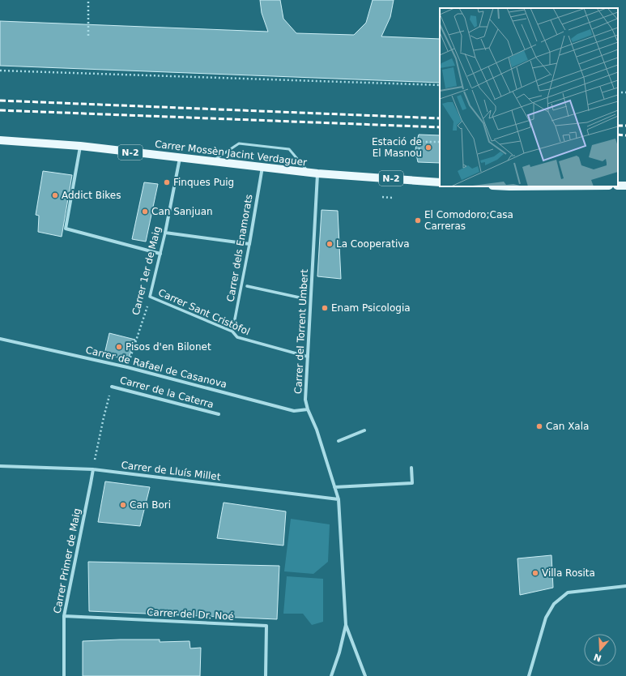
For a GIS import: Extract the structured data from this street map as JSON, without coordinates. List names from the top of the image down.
{
  "streets": {
    "main road": ["N-2", "Carrer Mossèn Jacint Verdaguer"],
    "street": [
      "Carrer dels Enamorats",
      "Carrer 1er de Maig",
      "Carrer Sant Cristòfol",
      "Carrer del Torrent Umbert",
      "Carrer de Rafael de Casanova",
      "Carrer de la Caterra",
      "Carrer de Lluís Millet",
      "Carrer Primer de Maig",
      "Carrer del Dr. Noé"
    ]
  },
  "crossings": [
    ["Carrer Mossèn Jacint Verdaguer", "Carrer dels Enamorats"],
    ["Carrer Mossèn Jacint Verdaguer", "Carrer 1er de Maig"],
    ["Carrer Mossèn Jacint Verdaguer", "Carrer del Torrent Umbert"],
    ["Carrer dels Enamorats", "Carrer Sant Cristòfol"],
    ["Carrer 1er de Maig", "Carrer Sant Cristòfol"],
    ["Carrer 1er de Maig", "Carrer de Rafael de Casanova"],
    ["Carrer Sant Cristòfol", "Carrer del Torrent Umbert"],
    ["Carrer del Torrent Umbert", "Carrer de Rafael de Casanova"],
    ["Carrer del Torrent Umbert", "Carrer de Lluís Millet"],
    ["Carrer de Lluís Millet", "Carrer Primer de Maig"],
    ["Carrer Primer de Maig", "Carrer del Dr. Noé"]
  ],
  "places": [
    "Estació de El Masnou",
    "Finques Puig",
    "Addict Bikes",
    "Can Sanjuan",
    "El Comodoro;Casa Carreras",
    "La Cooperativa",
    "Enam Psicologia",
    "Pisos d'en Bilonet",
    "Can Xala",
    "Can Bori",
    "Villa Rosita"
  ],
  "north": "bottom"
}
